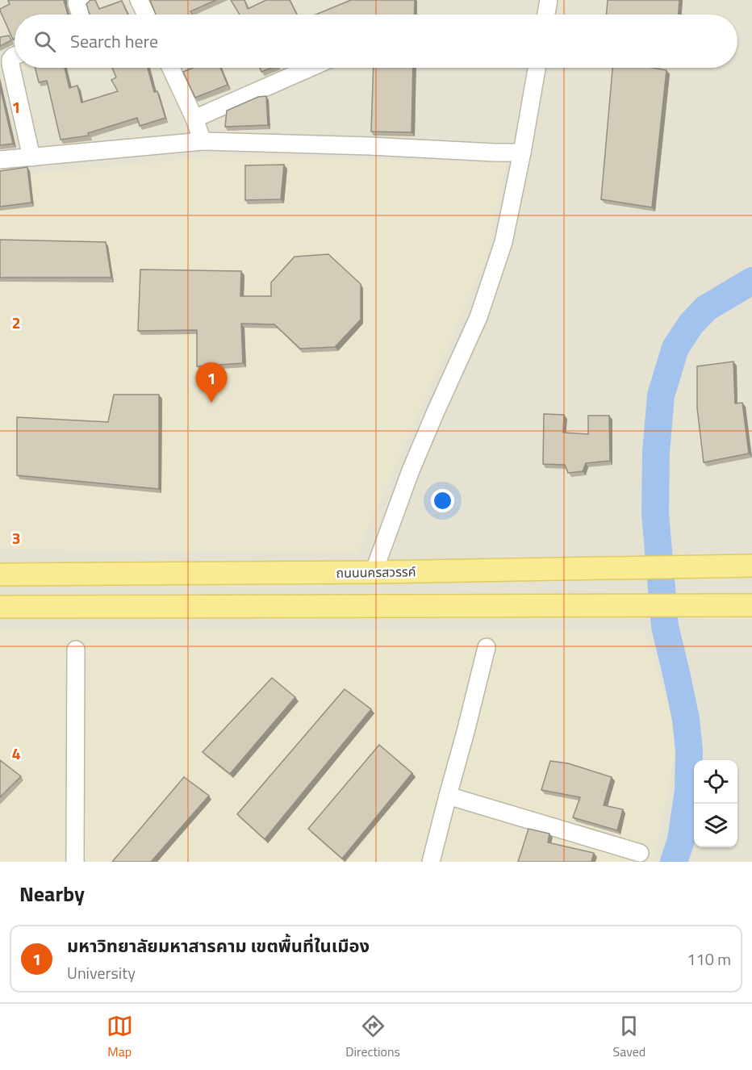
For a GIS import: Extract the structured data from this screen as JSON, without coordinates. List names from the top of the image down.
{
  "streets": {
    "main road": ["ถนนนครสวรรค์"]
  },
  "page": {
    "search": "Search here",
    "pins": "1",
    "heading": "Nearby",
    "list": [
      {
        "mark": "1",
        "name": "มหาวิทยาลัยมหาสารคาม เขตพื้นที่ในเมือง",
        "note": "University",
        "value": "110 m"
      }
    ],
    "nav": ["Map", "Directions", "Saved"]
  },
  "grid": {
    "rows": [
      "1",
      "2",
      "3",
      "4"
    ]
  }
}
